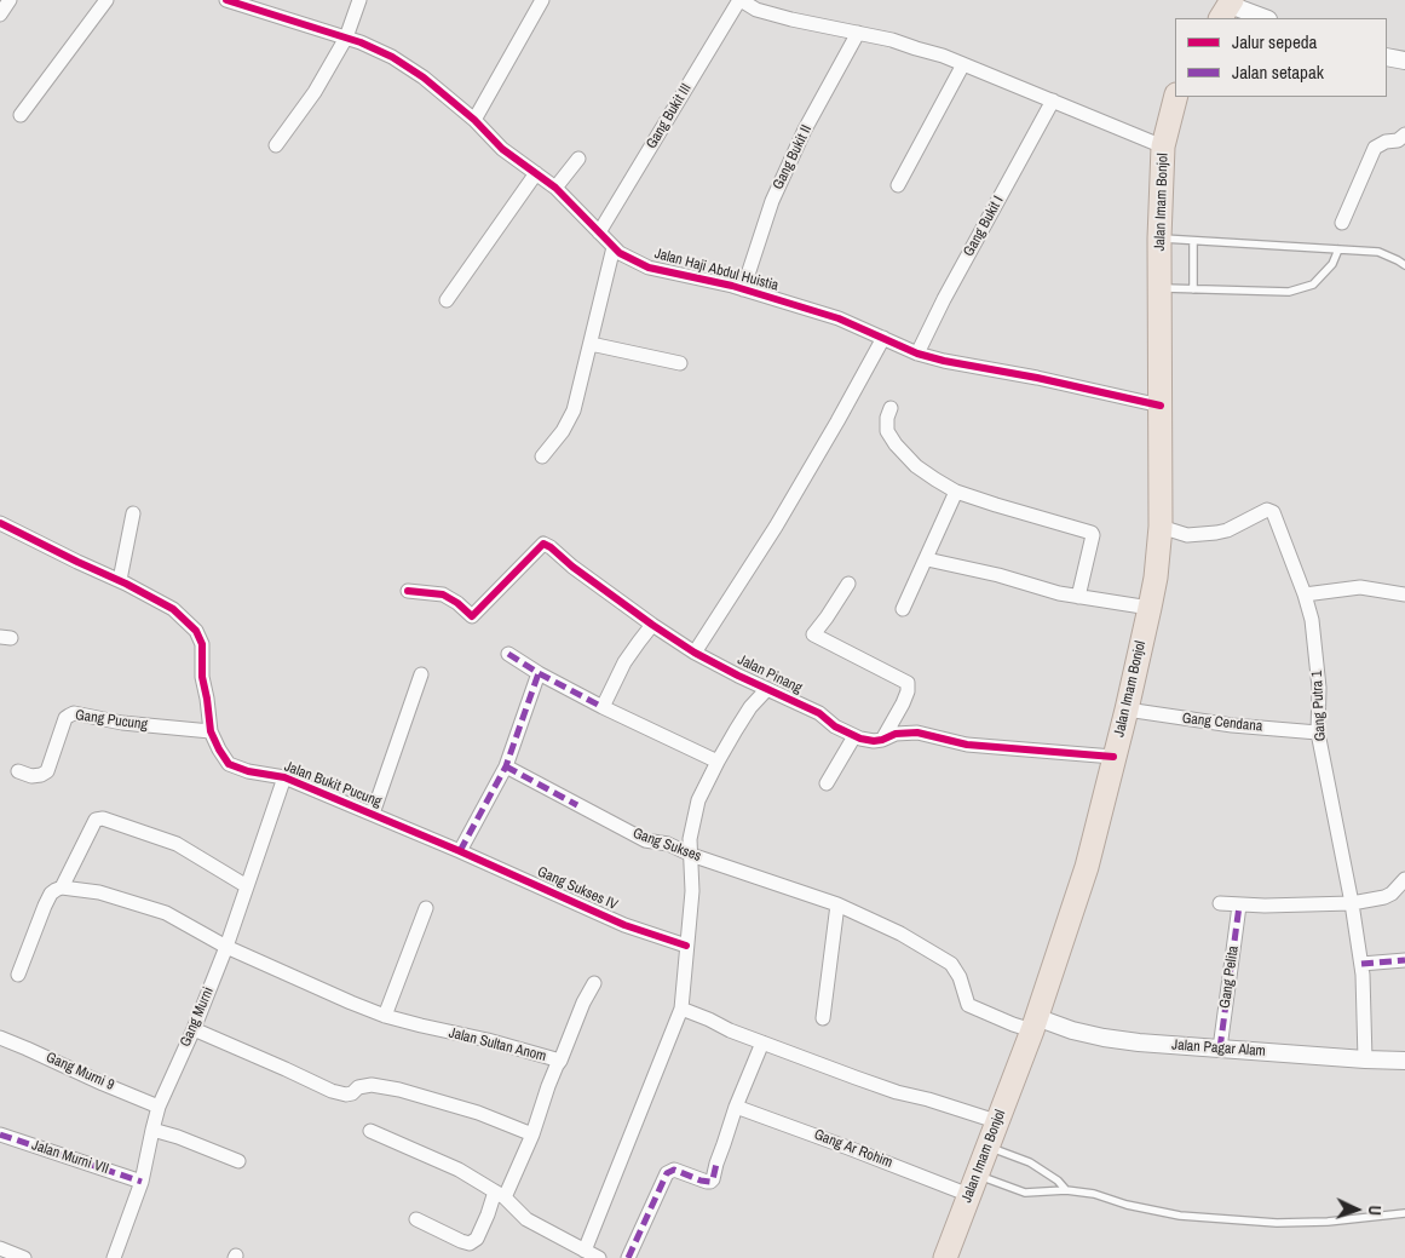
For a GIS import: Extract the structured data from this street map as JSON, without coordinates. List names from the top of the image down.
{
  "streets": {
    "highway": ["Jalan Imam Bonjol"],
    "street": [
      "Gang Bukit III",
      "Gang Bukit II",
      "Gang Bukit I",
      "Jalan Haji Abdul Huistia",
      "Jalan Pinang",
      "Gang Putra 1",
      "Gang Pucung",
      "Gang Cendana",
      "Jalan Bukit Pucung",
      "Gang Sukses",
      "Gang Sukses IV",
      "Gang Pelita",
      "Gang Murni",
      "Jalan Sultan Anom",
      "Jalan Pagar Alam",
      "Gang Murni 9",
      "Gang Ar Rohim",
      "Jalan Murni VII"
    ]
  },
  "crossings": [
    ["Gang Bukit III", "Jalan Haji Abdul Huistia"],
    ["Gang Bukit II", "Jalan Haji Abdul Huistia"],
    ["Jalan Imam Bonjol", "Jalan Haji Abdul Huistia"],
    ["Jalan Imam Bonjol", "Jalan Pinang"],
    ["Jalan Imam Bonjol", "Gang Putra 1"],
    ["Jalan Imam Bonjol", "Gang Cendana"],
    ["Jalan Imam Bonjol", "Gang Sukses"],
    ["Jalan Imam Bonjol", "Jalan Pagar Alam"],
    ["Jalan Imam Bonjol", "Gang Ar Rohim"],
    ["Gang Bukit I", "Jalan Haji Abdul Huistia"],
    ["Gang Putra 1", "Gang Cendana"],
    ["Gang Putra 1", "Jalan Pagar Alam"],
    ["Gang Pucung", "Jalan Bukit Pucung"],
    ["Jalan Bukit Pucung", "Gang Sukses IV"],
    ["Jalan Bukit Pucung", "Gang Murni"],
    ["Gang Sukses", "Jalan Pagar Alam"],
    ["Gang Pelita", "Jalan Pagar Alam"],
    ["Gang Murni", "Jalan Sultan Anom"],
    ["Gang Murni", "Gang Murni 9"],
    ["Gang Murni", "Jalan Murni VII"]
  ],
  "legend": ["Jalur sepeda", "Jalan setapak"],
  "north": "right"
}
